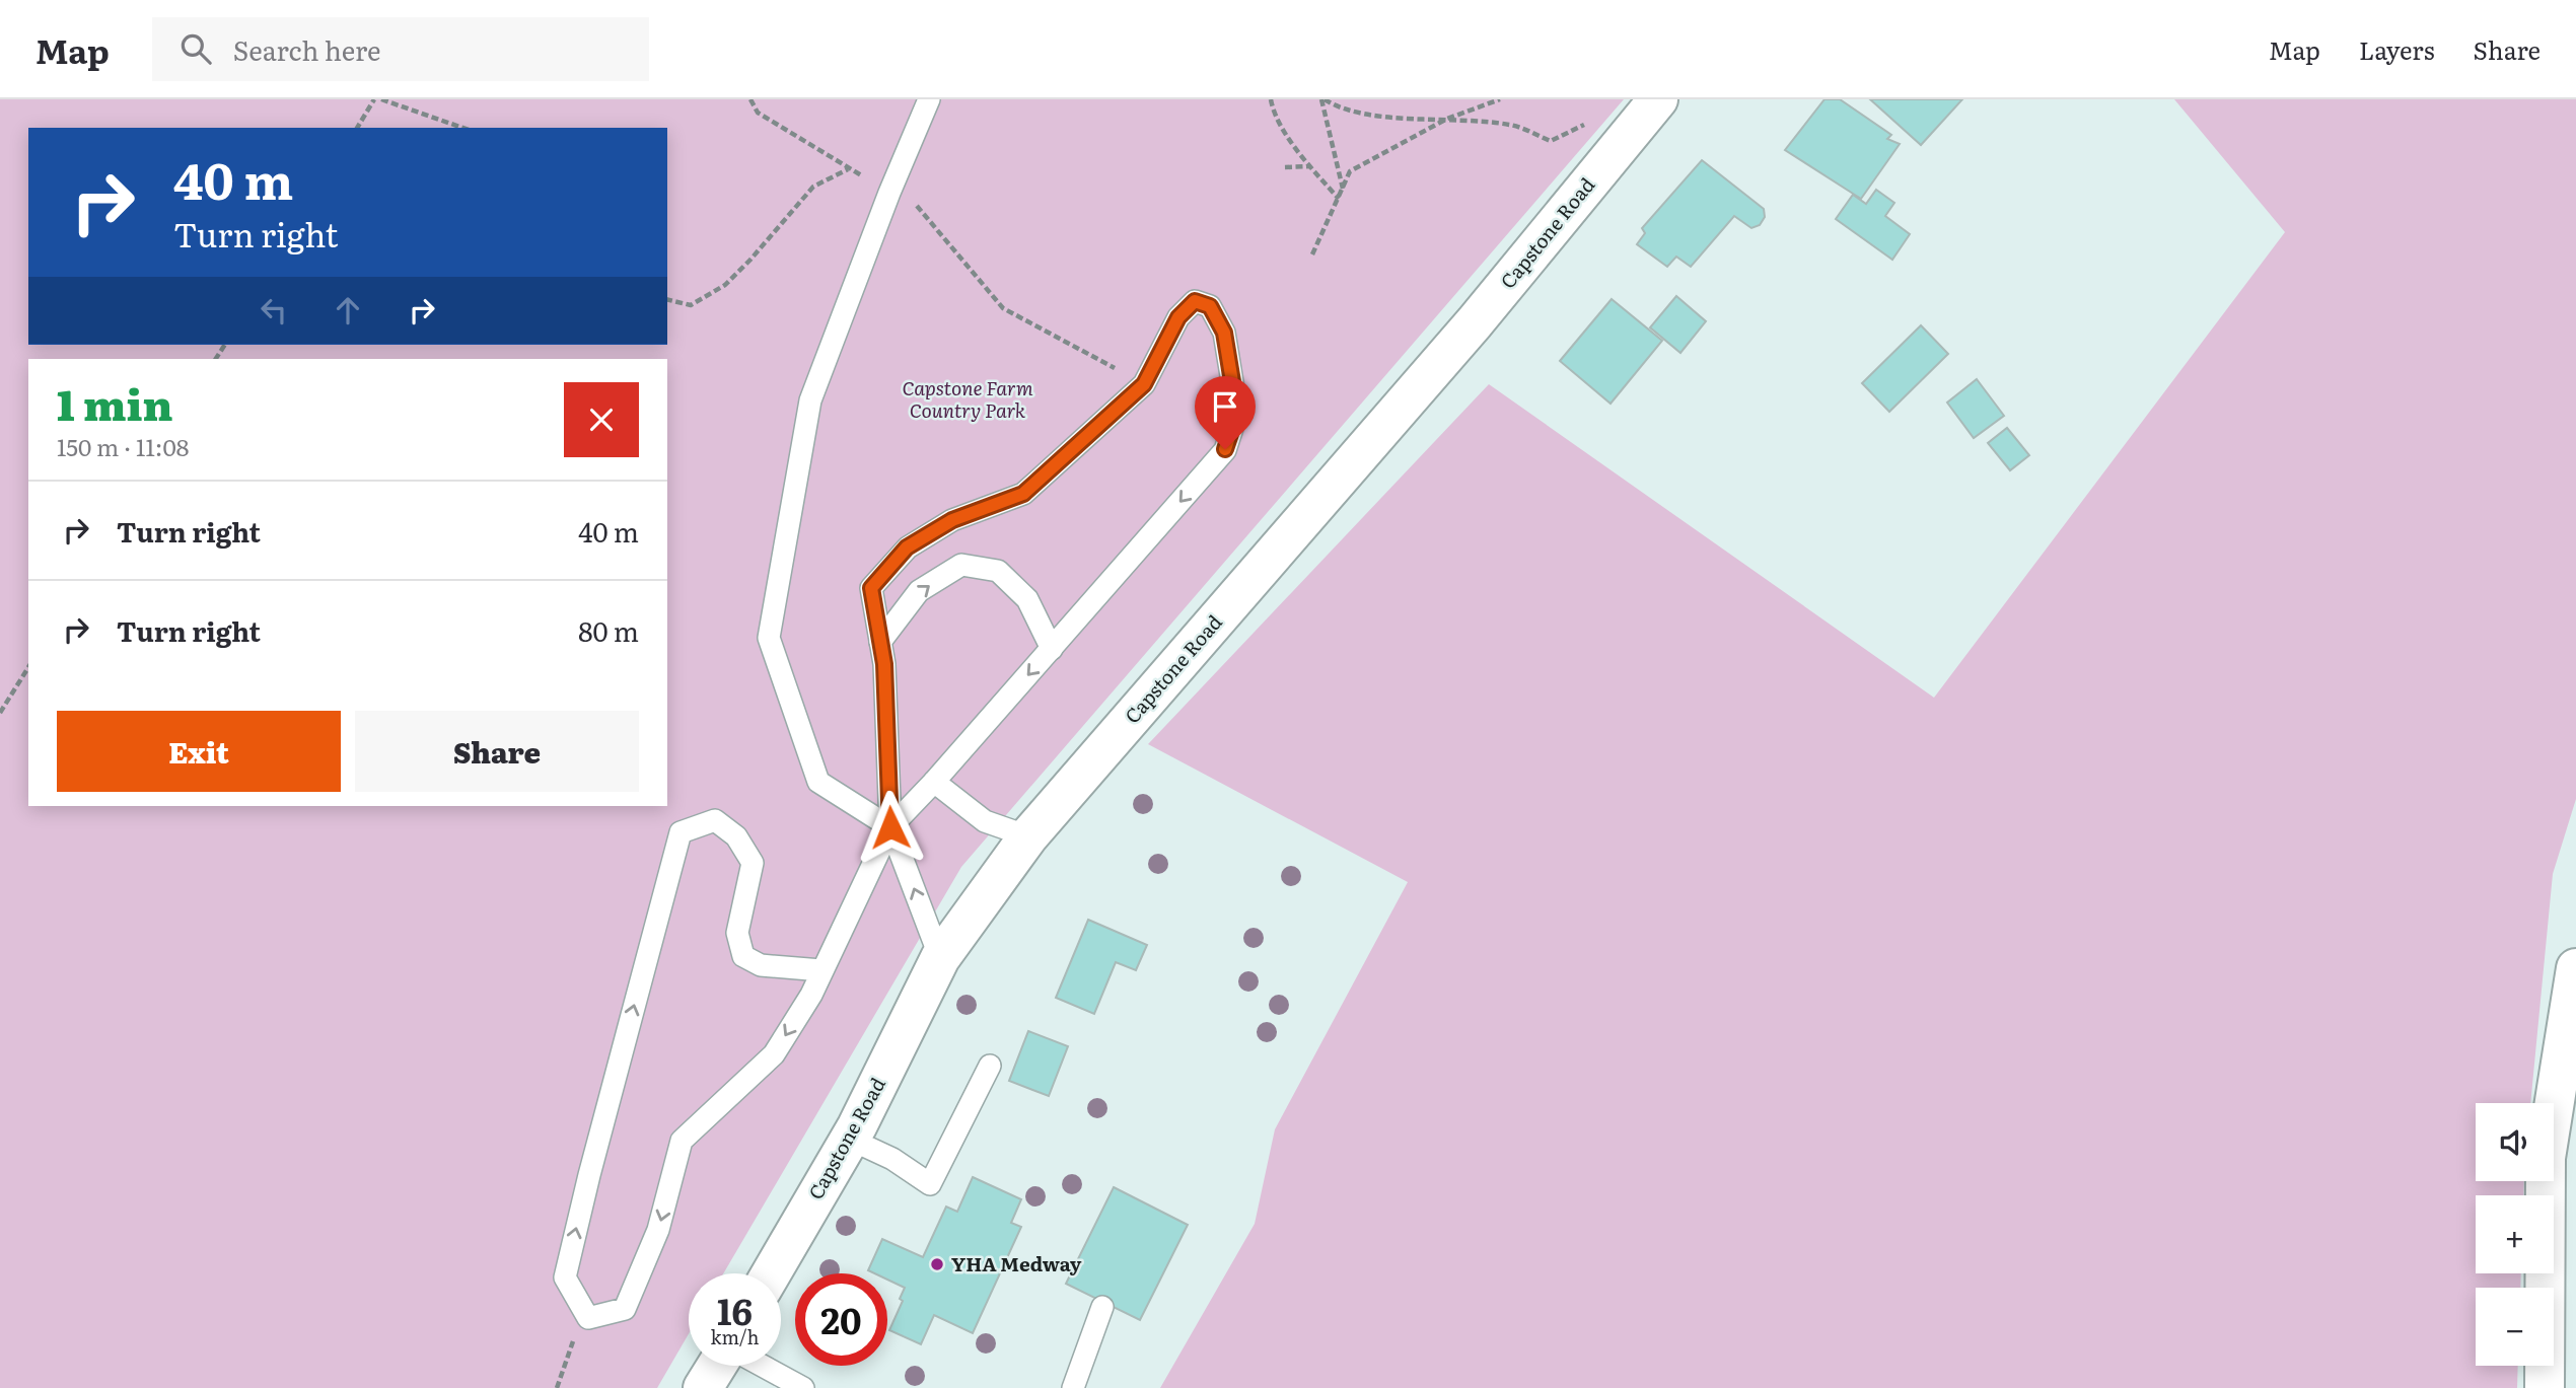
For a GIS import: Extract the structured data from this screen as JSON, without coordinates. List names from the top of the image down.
{
  "streets": {
    "street": ["Capstone Road"]
  },
  "parks": ["Capstone Farm Country Park"],
  "places": ["YHA Medway"],
  "page": {
    "header": "Map",
    "search": "Search here",
    "nav": ["Map", "Layers", "Share"],
    "turn": ["40 m", "Turn right"],
    "heading": ["1 min", "150 m · 11:08"],
    "list": [
      {
        "name": "Turn right",
        "value": "40 m"
      },
      {
        "name": "Turn right",
        "value": "80 m"
      }
    ],
    "buttons": ["Exit", "Share"],
    "map_buttons": ["+", "−"],
    "speed": "16 km/h",
    "limit": "20"
  }
}
